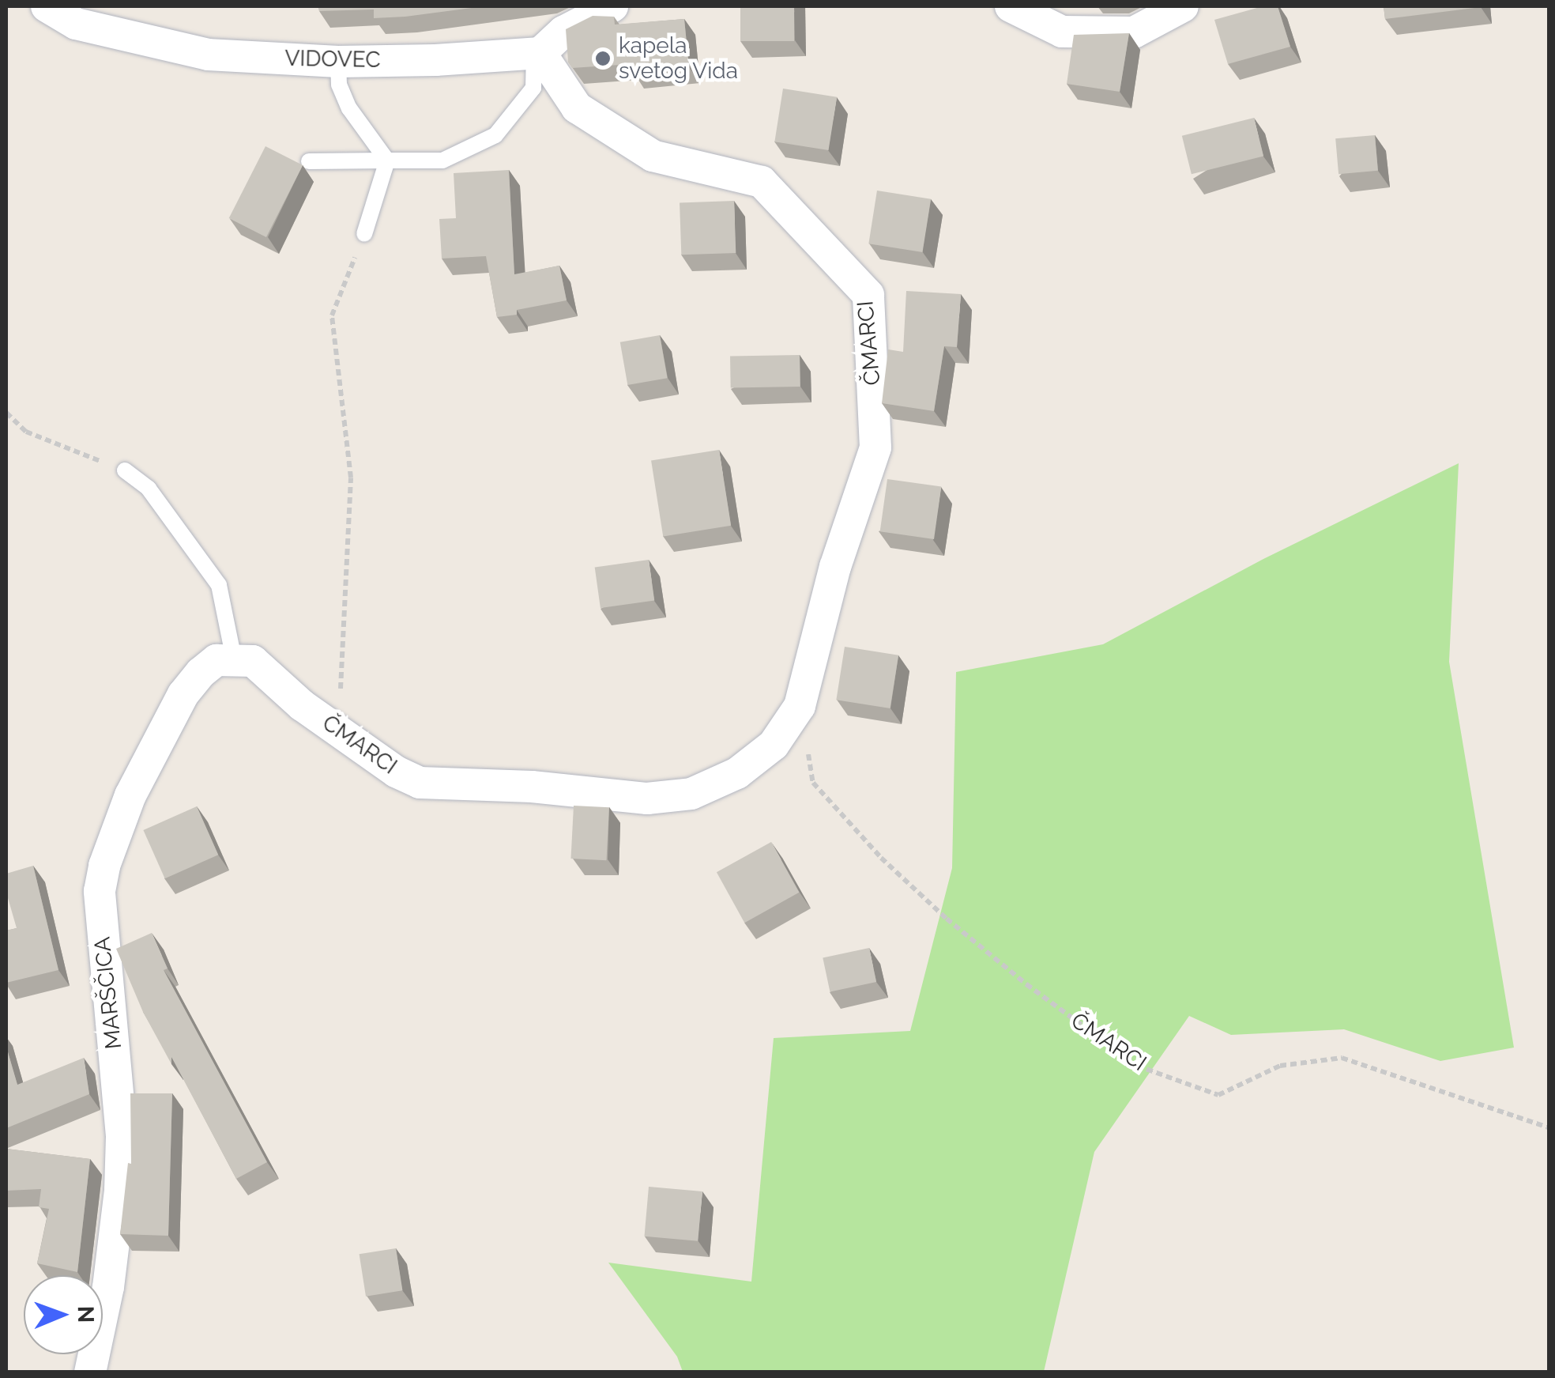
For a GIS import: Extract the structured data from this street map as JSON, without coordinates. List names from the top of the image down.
{
  "streets": {
    "street": ["VIDOVEC", "ČMARCI", "MARŠČICA"]
  },
  "crossings": [
    ["VIDOVEC", "ČMARCI"],
    ["ČMARCI", "MARŠČICA"]
  ],
  "places": ["kapela svetog Vida"],
  "north": "right"
}
